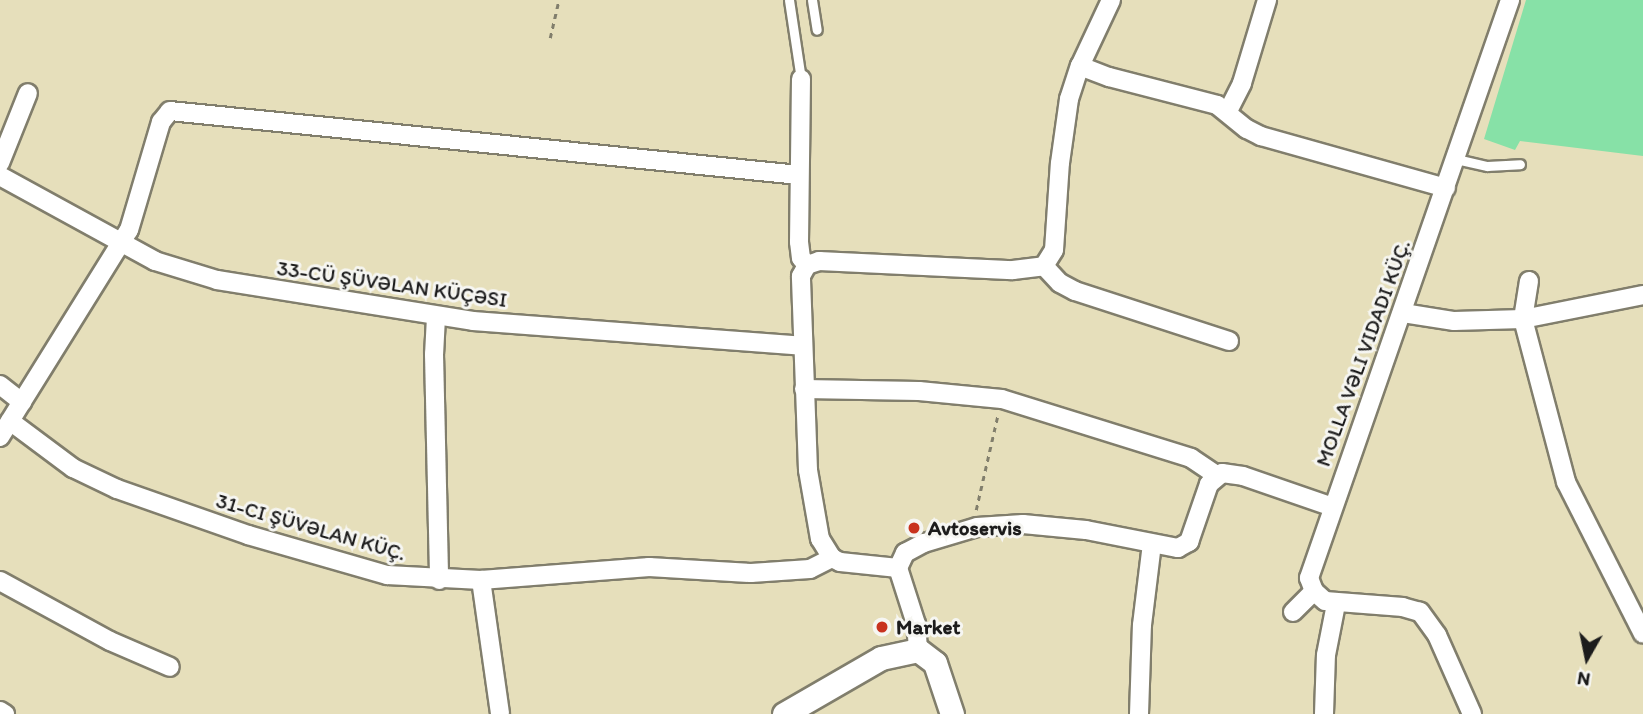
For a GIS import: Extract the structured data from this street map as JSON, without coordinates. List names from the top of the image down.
{
  "streets": {
    "street": ["33-CÜ ŞÜVƏLAN KÜÇƏSI", "MOLLA VƏLI VIDADI KÜÇ.", "31-CI ŞÜVƏLAN KÜÇ."]
  },
  "places": ["Avtoservis", "Market"],
  "north": "bottom"
}
